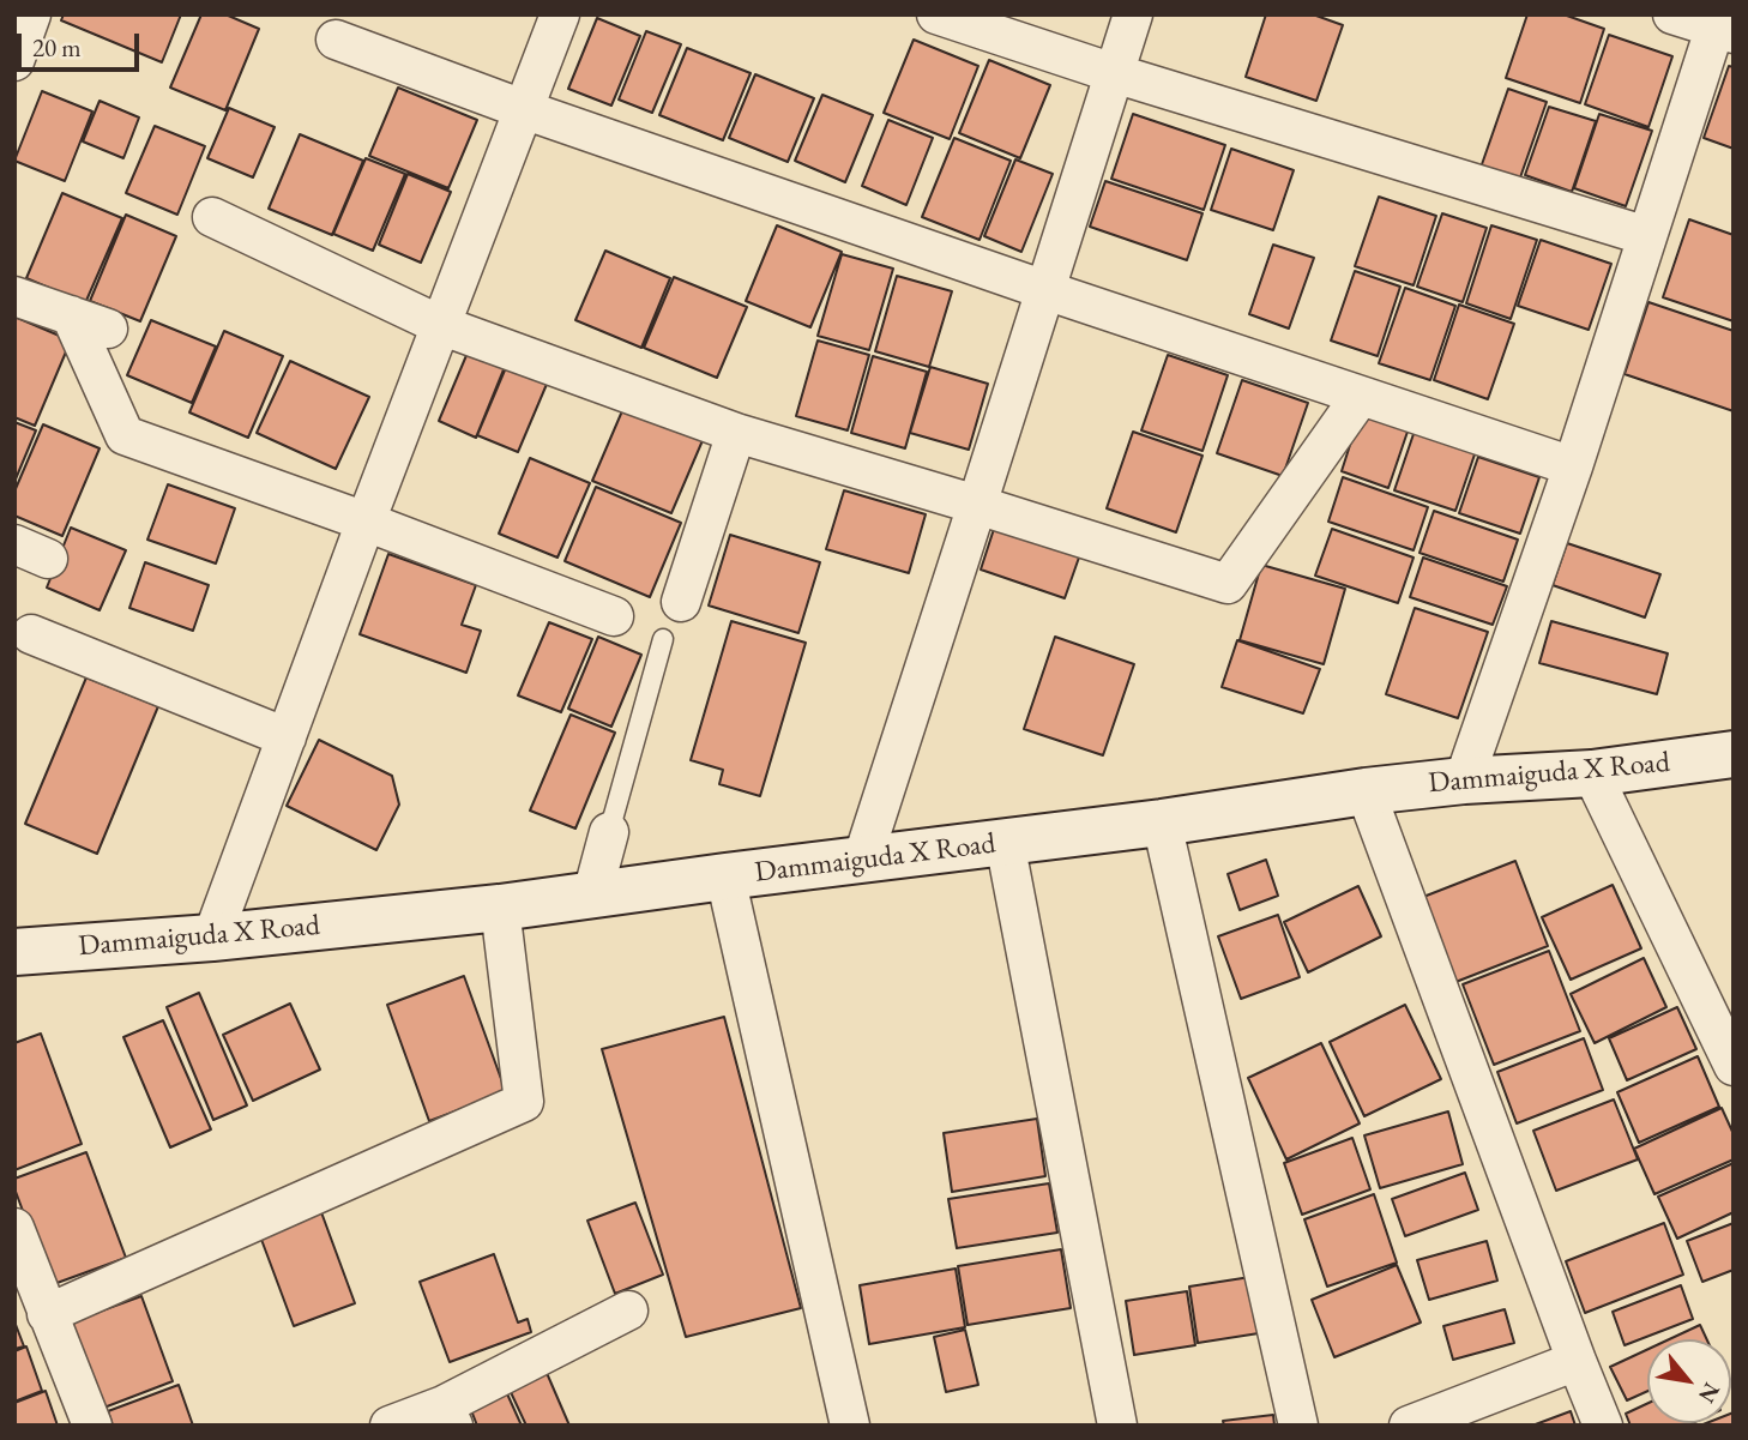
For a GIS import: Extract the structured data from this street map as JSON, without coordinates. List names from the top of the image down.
{
  "streets": {
    "street": ["Dammaiguda X Road"]
  },
  "scale_bar": "20 m",
  "north": "bottom right"
}
